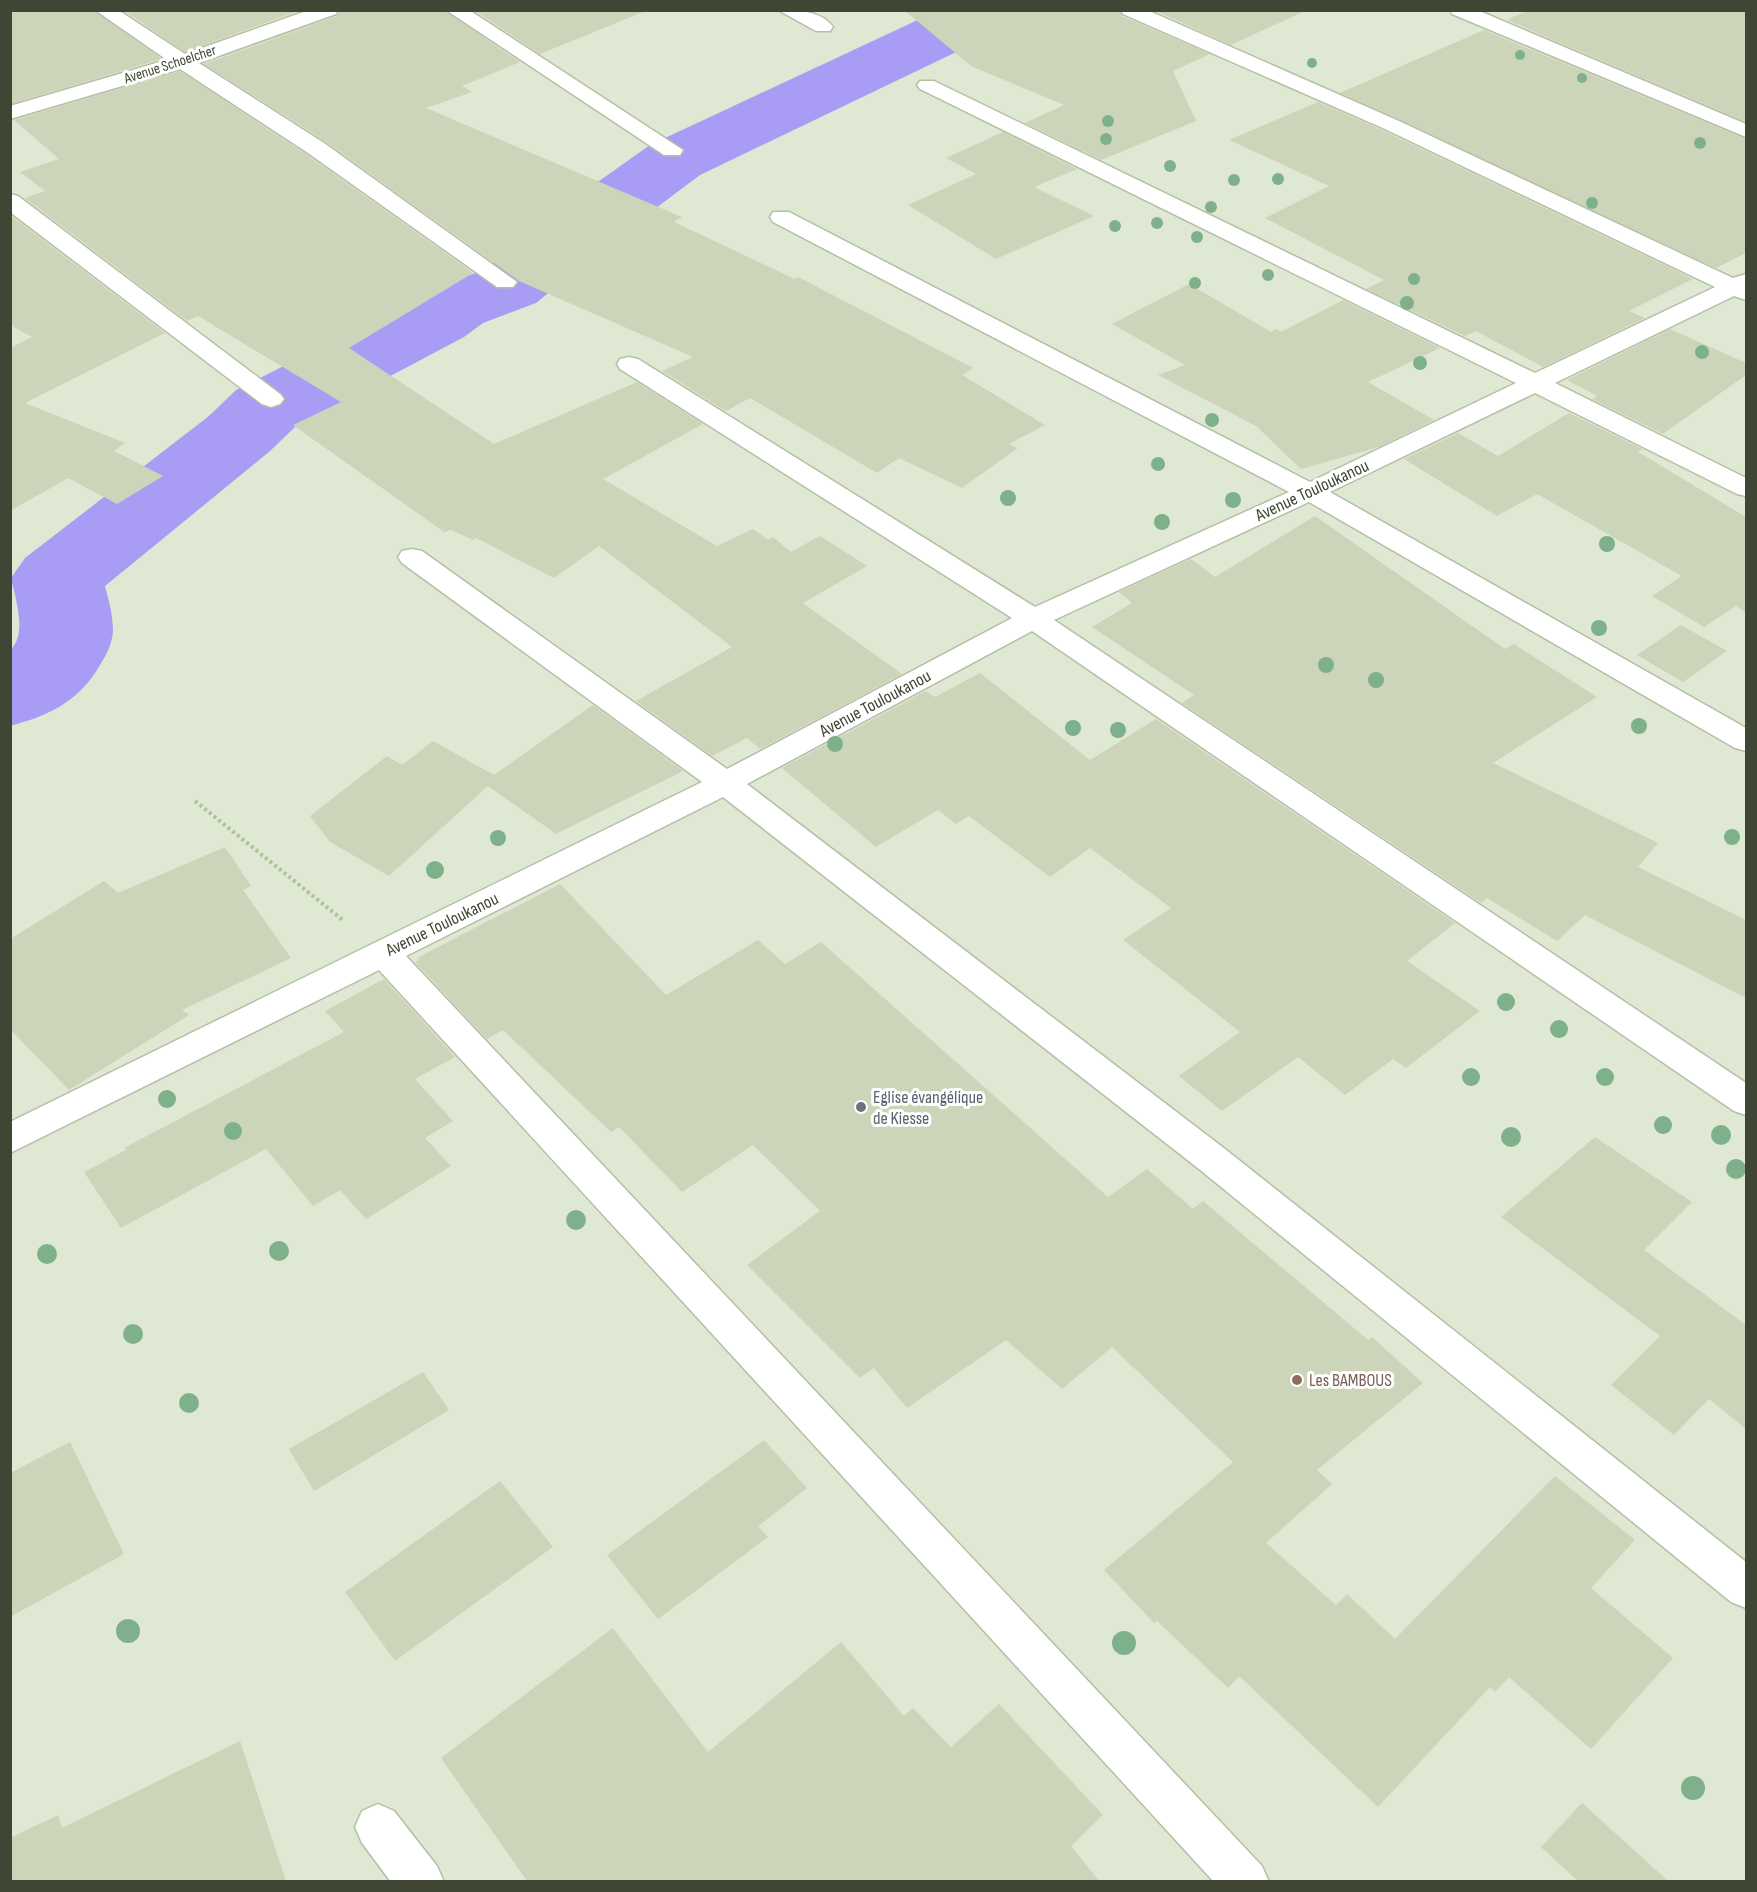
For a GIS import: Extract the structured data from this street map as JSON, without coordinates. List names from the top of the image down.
{
  "streets": {
    "street": ["Avenue Schoelcher", "Avenue Touloukanou"]
  },
  "places": ["Eglise évangélique de Kiesse", "Les BAMBOUS"]
}
